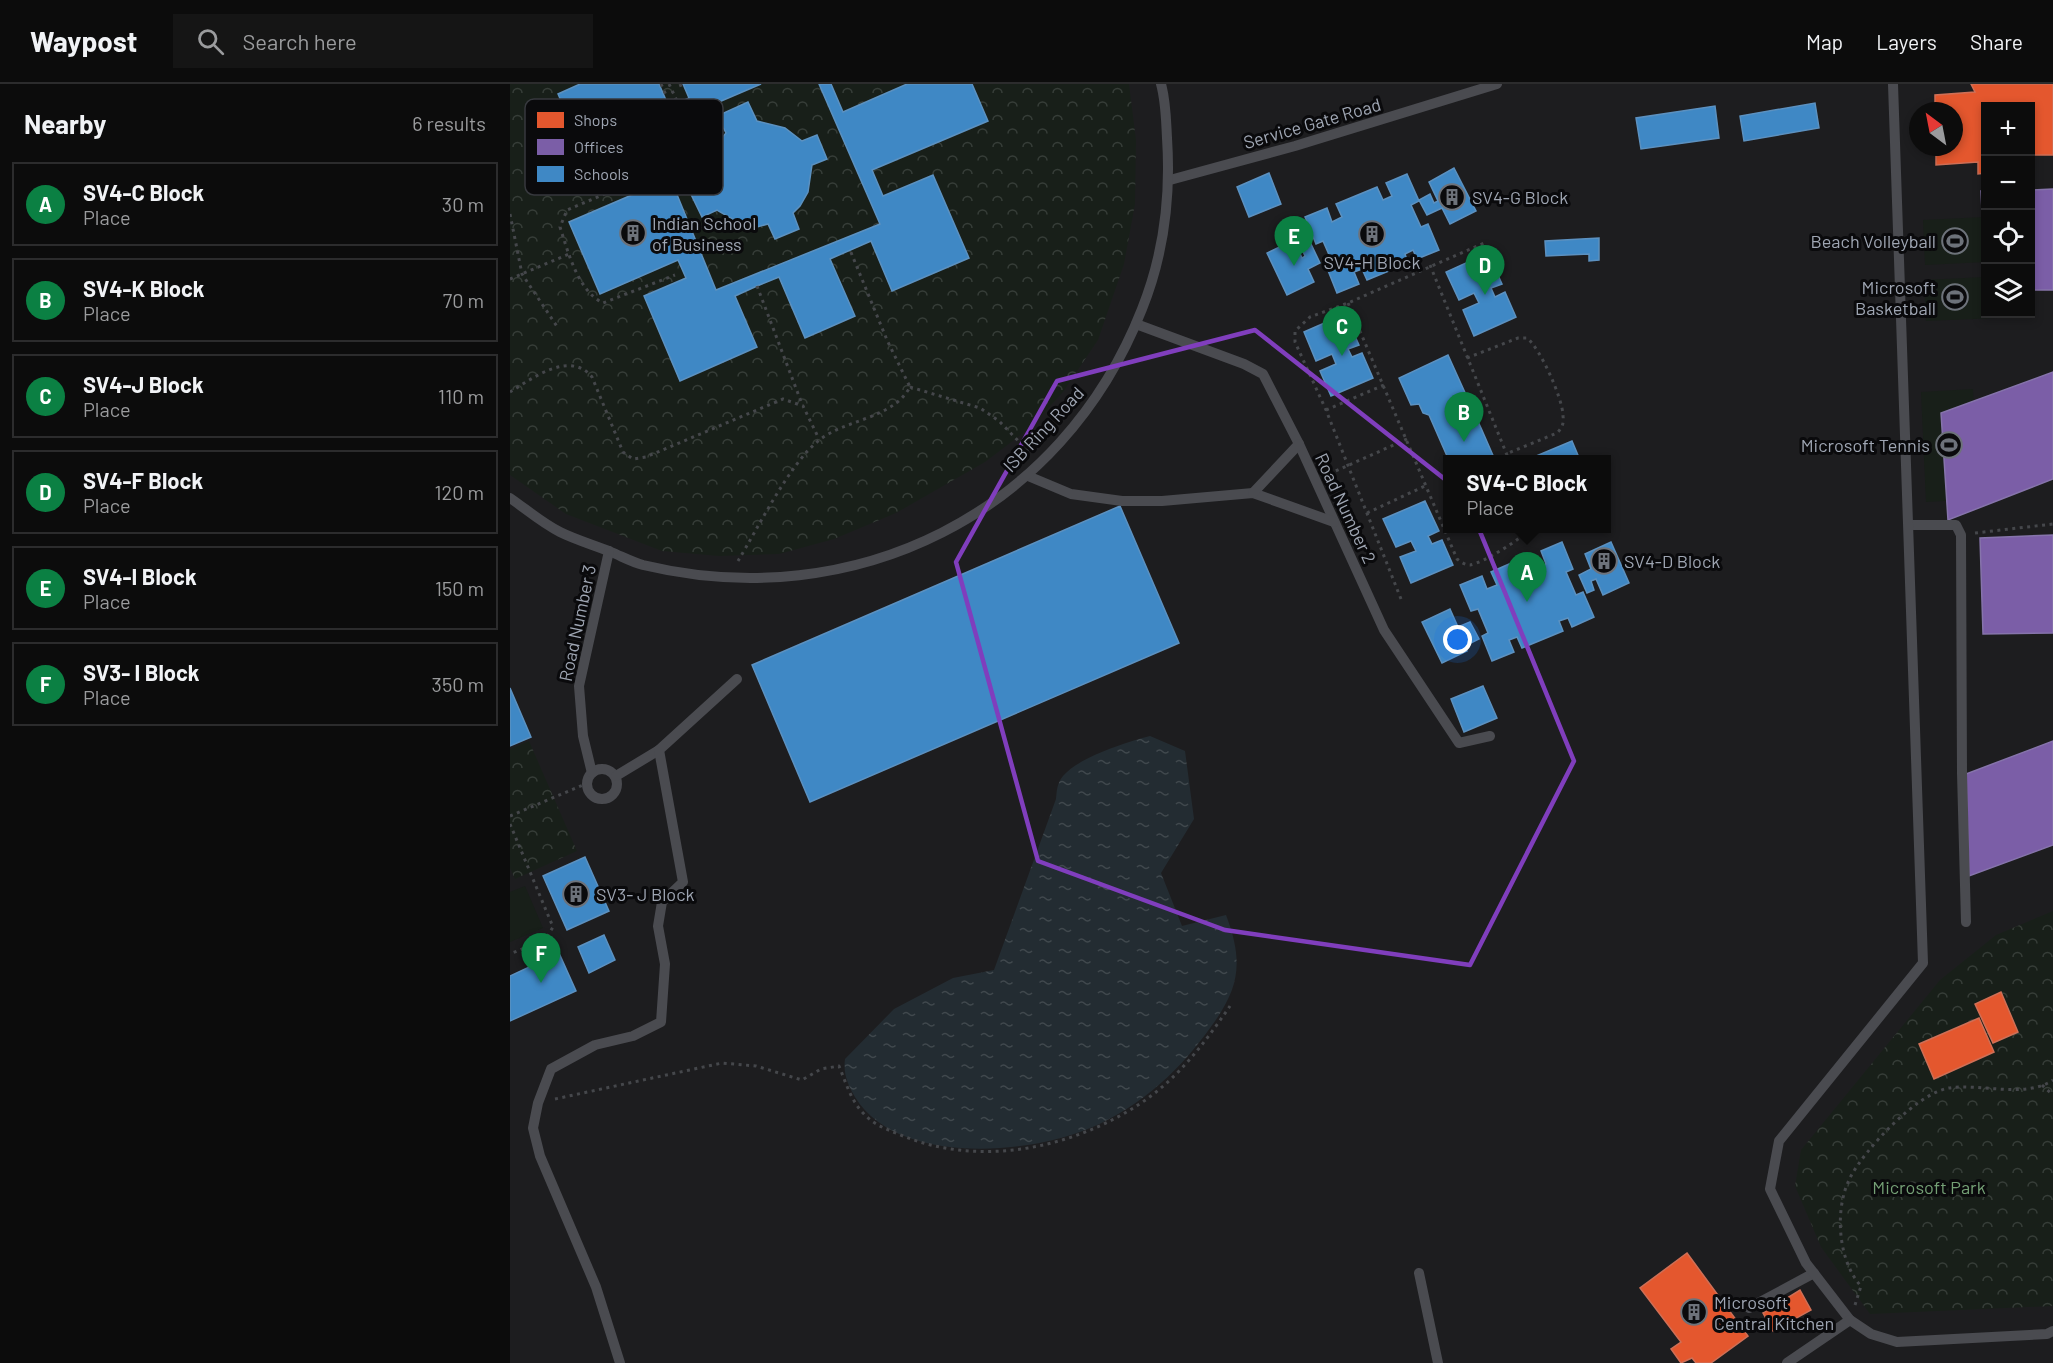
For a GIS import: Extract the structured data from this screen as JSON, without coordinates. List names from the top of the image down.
{
  "streets": {
    "lane": [
      "Service Gate Road",
      "ISB Ring Road",
      "Road Number 2",
      "Road Number 3"
    ]
  },
  "crossings": [
    ["Service Gate Road", "ISB Ring Road"],
    ["ISB Ring Road", "Road Number 2"],
    ["ISB Ring Road", "Road Number 3"]
  ],
  "parks": ["Microsoft Park"],
  "places": {
    "building": [
      "SV4-G Block",
      "Indian School of Business",
      "SV4-H Block",
      "SV4-D Block",
      "SV3- J Block",
      "Microsoft Central Kitchen"
    ],
    "sports": ["Beach Volleyball", "Microsoft Basketball", "Microsoft Tennis"]
  },
  "legend": ["Shops", "Offices", "Schools"],
  "north": "top left",
  "page": {
    "header": "Waypost",
    "search": "Search here",
    "nav": ["Map", "Layers", "Share"],
    "heading": ["Nearby", "6 results"],
    "map_buttons": ["+", "−"],
    "list": [
      {
        "mark": "A",
        "name": "SV4-C Block",
        "note": "Place",
        "value": "30 m"
      },
      {
        "mark": "B",
        "name": "SV4-K Block",
        "note": "Place",
        "value": "70 m"
      },
      {
        "mark": "C",
        "name": "SV4-J Block",
        "note": "Place",
        "value": "110 m"
      },
      {
        "mark": "D",
        "name": "SV4-F Block",
        "note": "Place",
        "value": "120 m"
      },
      {
        "mark": "E",
        "name": "SV4-I Block",
        "note": "Place",
        "value": "150 m"
      },
      {
        "mark": "F",
        "name": "SV3- I Block",
        "note": "Place",
        "value": "350 m"
      }
    ],
    "pins": [
      "E",
      "D",
      "C",
      "B",
      "A",
      "F"
    ],
    "popup": ["SV4-C Block", "Place"]
  }
}
